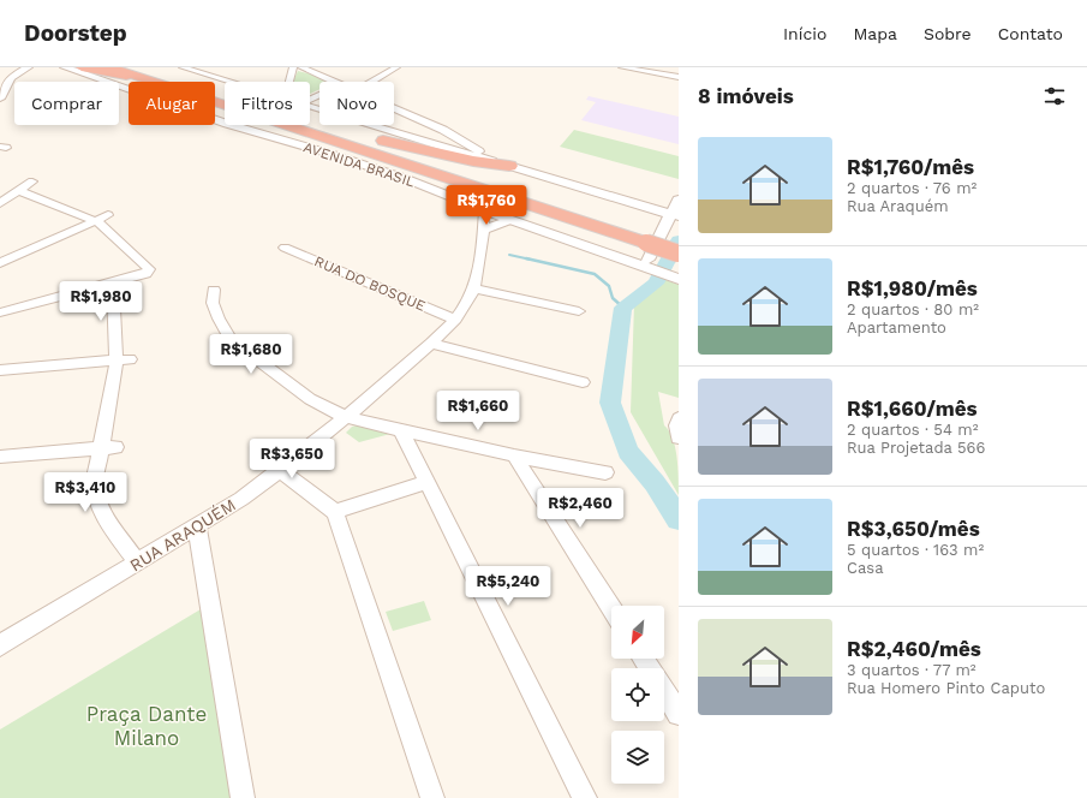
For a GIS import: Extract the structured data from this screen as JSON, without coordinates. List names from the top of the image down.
{
  "streets": {
    "highway": ["AVENIDA BRASIL"],
    "street": ["RUA DO BOSQUE", "RUA ARAQUÉM"]
  },
  "crossings": [
    ["AVENIDA BRASIL", "RUA ARAQUÉM"],
    ["RUA DO BOSQUE", "RUA ARAQUÉM"]
  ],
  "parks": ["Praça Dante Milano"],
  "north": "bottom left",
  "page": {
    "header": "Doorstep",
    "nav": [
      "Início",
      "Mapa",
      "Sobre",
      "Contato"
    ],
    "heading": "8 imóveis",
    "chip": [
      "Comprar",
      "Alugar",
      "Filtros",
      "Novo"
    ],
    "list": [
      {
        "name": "R$1,760/mês",
        "note": "2 quartos · 76 m² · Rua Araquém"
      },
      {
        "name": "R$1,980/mês",
        "note": "2 quartos · 80 m² · Apartamento"
      },
      {
        "name": "R$1,660/mês",
        "note": "2 quartos · 54 m² · Rua Projetada 566"
      },
      {
        "name": "R$3,650/mês",
        "note": "5 quartos · 163 m² · Casa"
      },
      {
        "name": "R$2,460/mês",
        "note": "3 quartos · 77 m² · Rua Homero Pinto Caputo"
      }
    ],
    "price": [
      "R$1,760",
      "R$1,980",
      "R$1,680",
      "R$1,660",
      "R$3,650",
      "R$3,410",
      "R$2,460",
      "R$5,240"
    ]
  }
}
